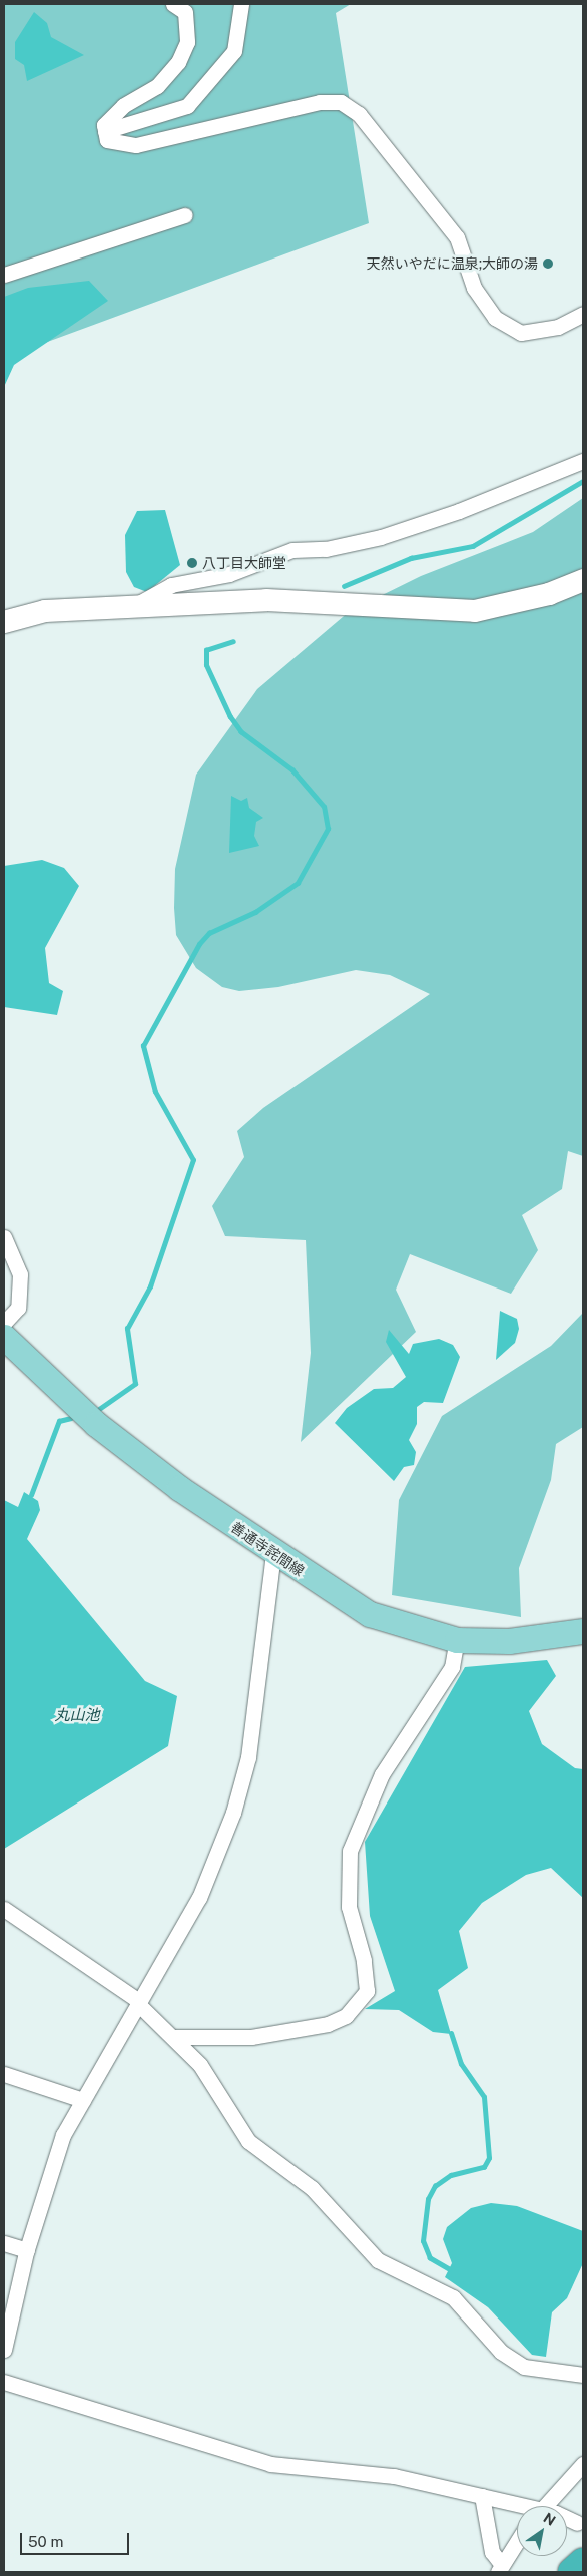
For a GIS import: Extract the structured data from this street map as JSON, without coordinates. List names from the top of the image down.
{
  "streets": {
    "main road": ["善通寺詫間線"]
  },
  "water": ["丸山池"],
  "places": ["天然いやだに温泉;大師の湯", "八丁目大師堂"],
  "scale_bar": "50 m",
  "north": "top right"
}
